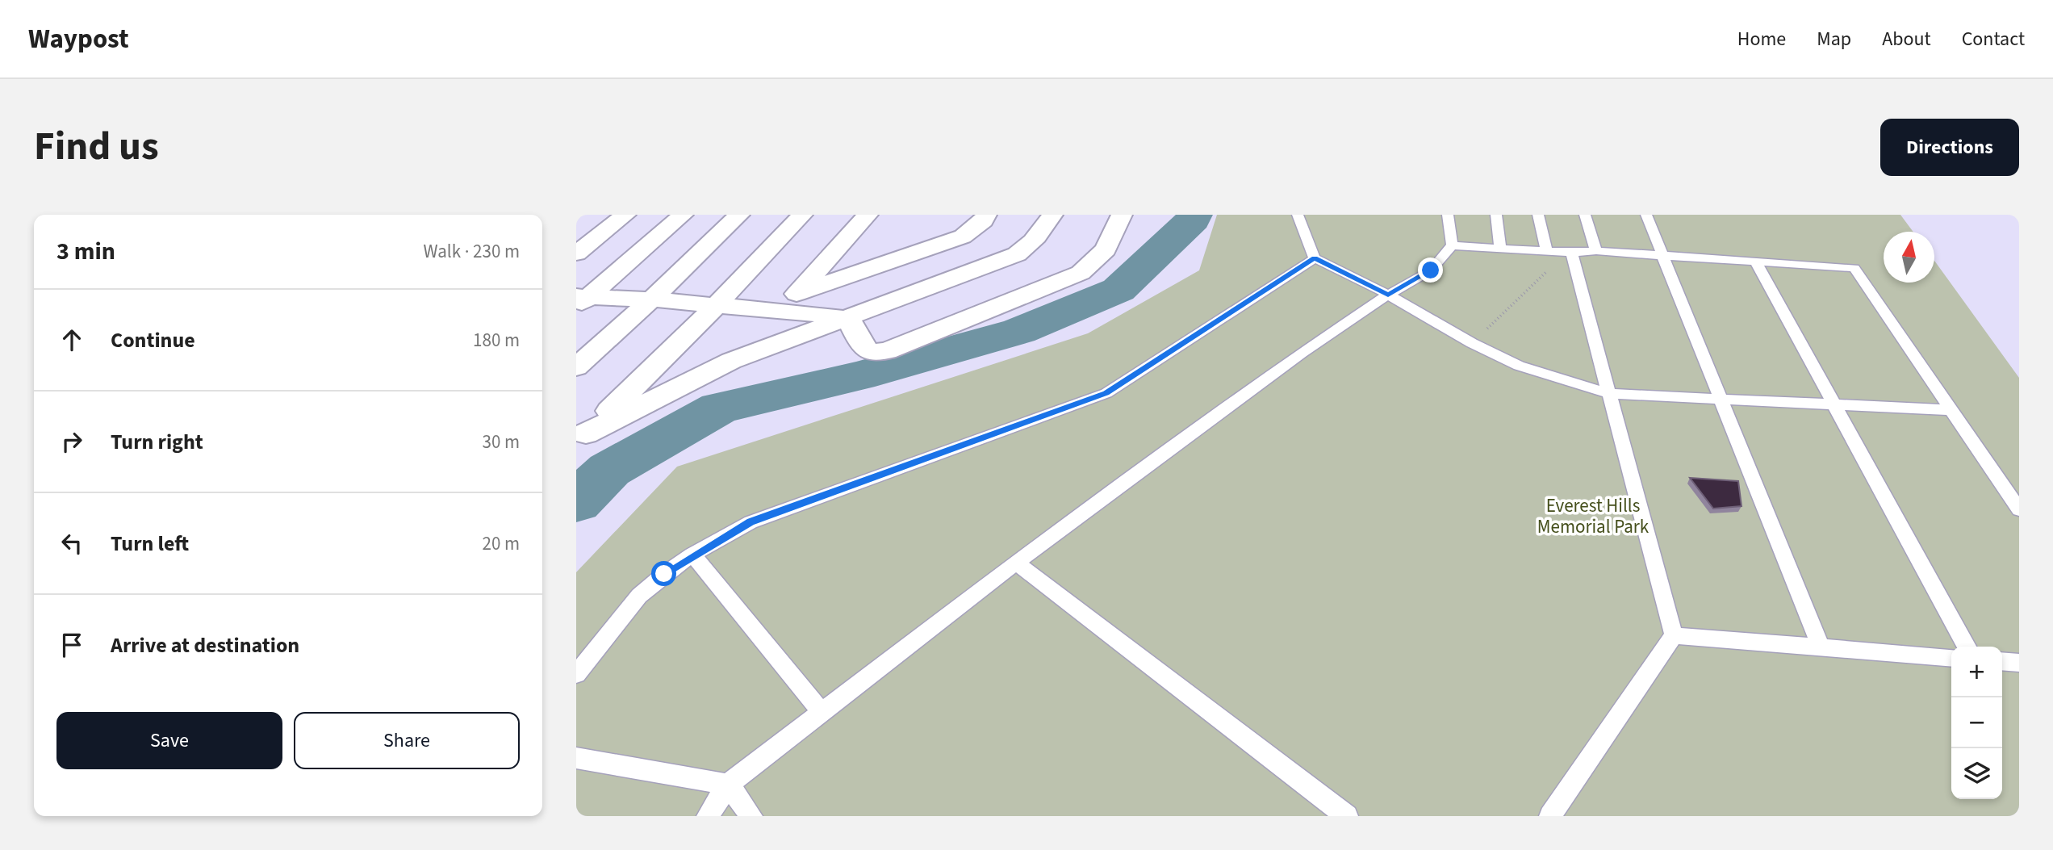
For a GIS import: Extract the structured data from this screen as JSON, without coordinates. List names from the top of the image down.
{
  "parks": ["Everest Hills Memorial Park"],
  "north": "top",
  "page": {
    "header": "Waypost",
    "nav": [
      "Home",
      "Map",
      "About",
      "Contact"
    ],
    "title": "Find us",
    "buttons": [
      "Directions",
      ["Save", "Share"]
    ],
    "heading": ["3 min", "Walk · 230 m"],
    "list": [
      ["Continue", "180 m"],
      ["Turn right", "30 m"],
      ["Turn left", "20 m"],
      "Arrive at destination"
    ],
    "map_buttons": ["+", "−"]
  }
}
